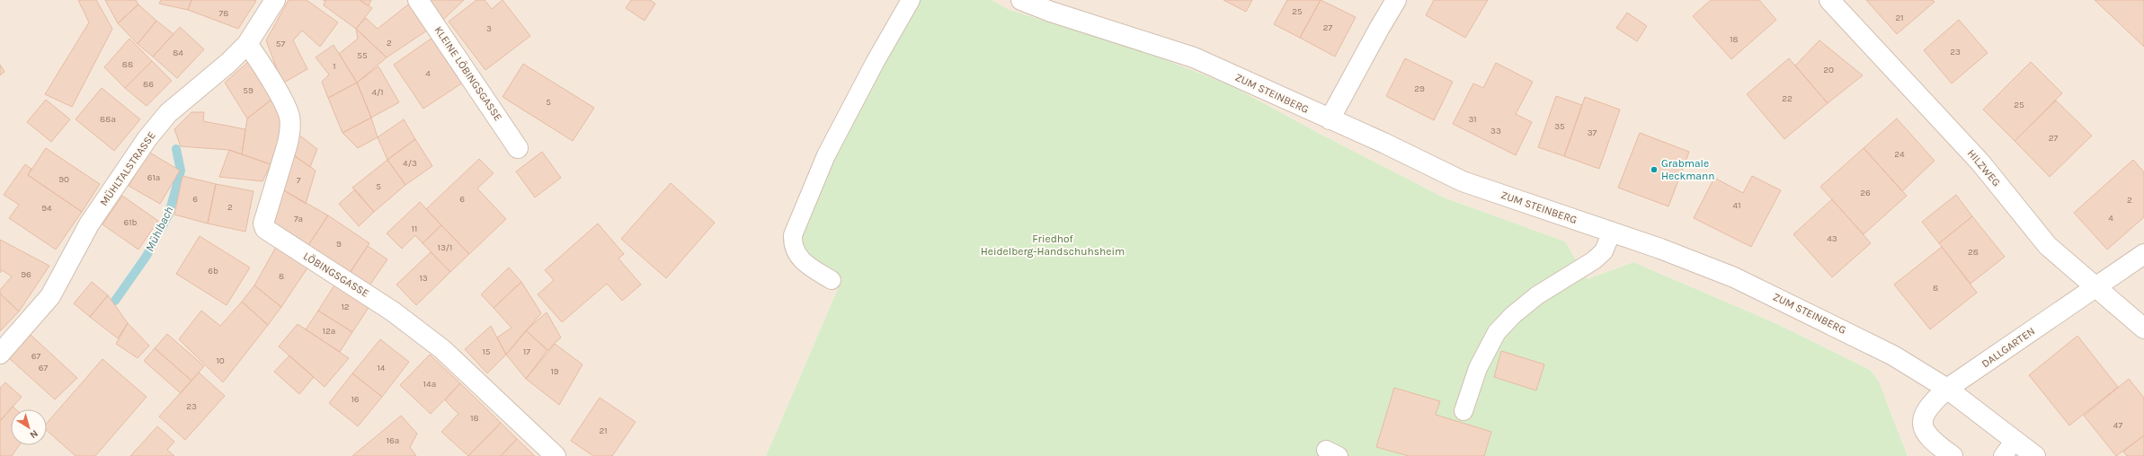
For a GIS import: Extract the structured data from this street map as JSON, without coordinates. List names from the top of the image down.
{
  "streets": {
    "street": [
      "KLEINE LÖBINGSGASSE",
      "ZUM STEINBERG",
      "HILZWEG",
      "MÜHLTALSTRASSE",
      "LÖBINGSGASSE",
      "DALLGARTEN"
    ]
  },
  "crossings": [
    ["ZUM STEINBERG", "DALLGARTEN"],
    ["HILZWEG", "DALLGARTEN"],
    ["MÜHLTALSTRASSE", "LÖBINGSGASSE"]
  ],
  "water": ["Mühlbach"],
  "parks": ["Friedhof Heidelberg-Handschuhsheim"],
  "places": ["Grabmale Heckmann"],
  "house_numbers": [
    "25",
    "78",
    "21",
    "27",
    "3",
    "18",
    "2",
    "57",
    "23",
    "84",
    "55",
    "88",
    "1",
    "20",
    "4",
    "86",
    "29",
    "59",
    "4/1",
    "22",
    "5",
    "25",
    "88a",
    "31",
    "35",
    "33",
    "37",
    "27",
    "24",
    "4/3",
    "61a",
    "90",
    "7",
    "5",
    "26",
    "6",
    "6",
    "2",
    "41",
    "2",
    "94",
    "4",
    "7a",
    "61b",
    "11",
    "43",
    "9",
    "13/1",
    "28",
    "6b",
    "96",
    "8",
    "13",
    "8",
    "12",
    "12a",
    "15",
    "17",
    "67",
    "10",
    "67",
    "14",
    "19",
    "14a",
    "16",
    "23",
    "18",
    "47",
    "21",
    "16a"
  ],
  "north": "bottom right"
}
